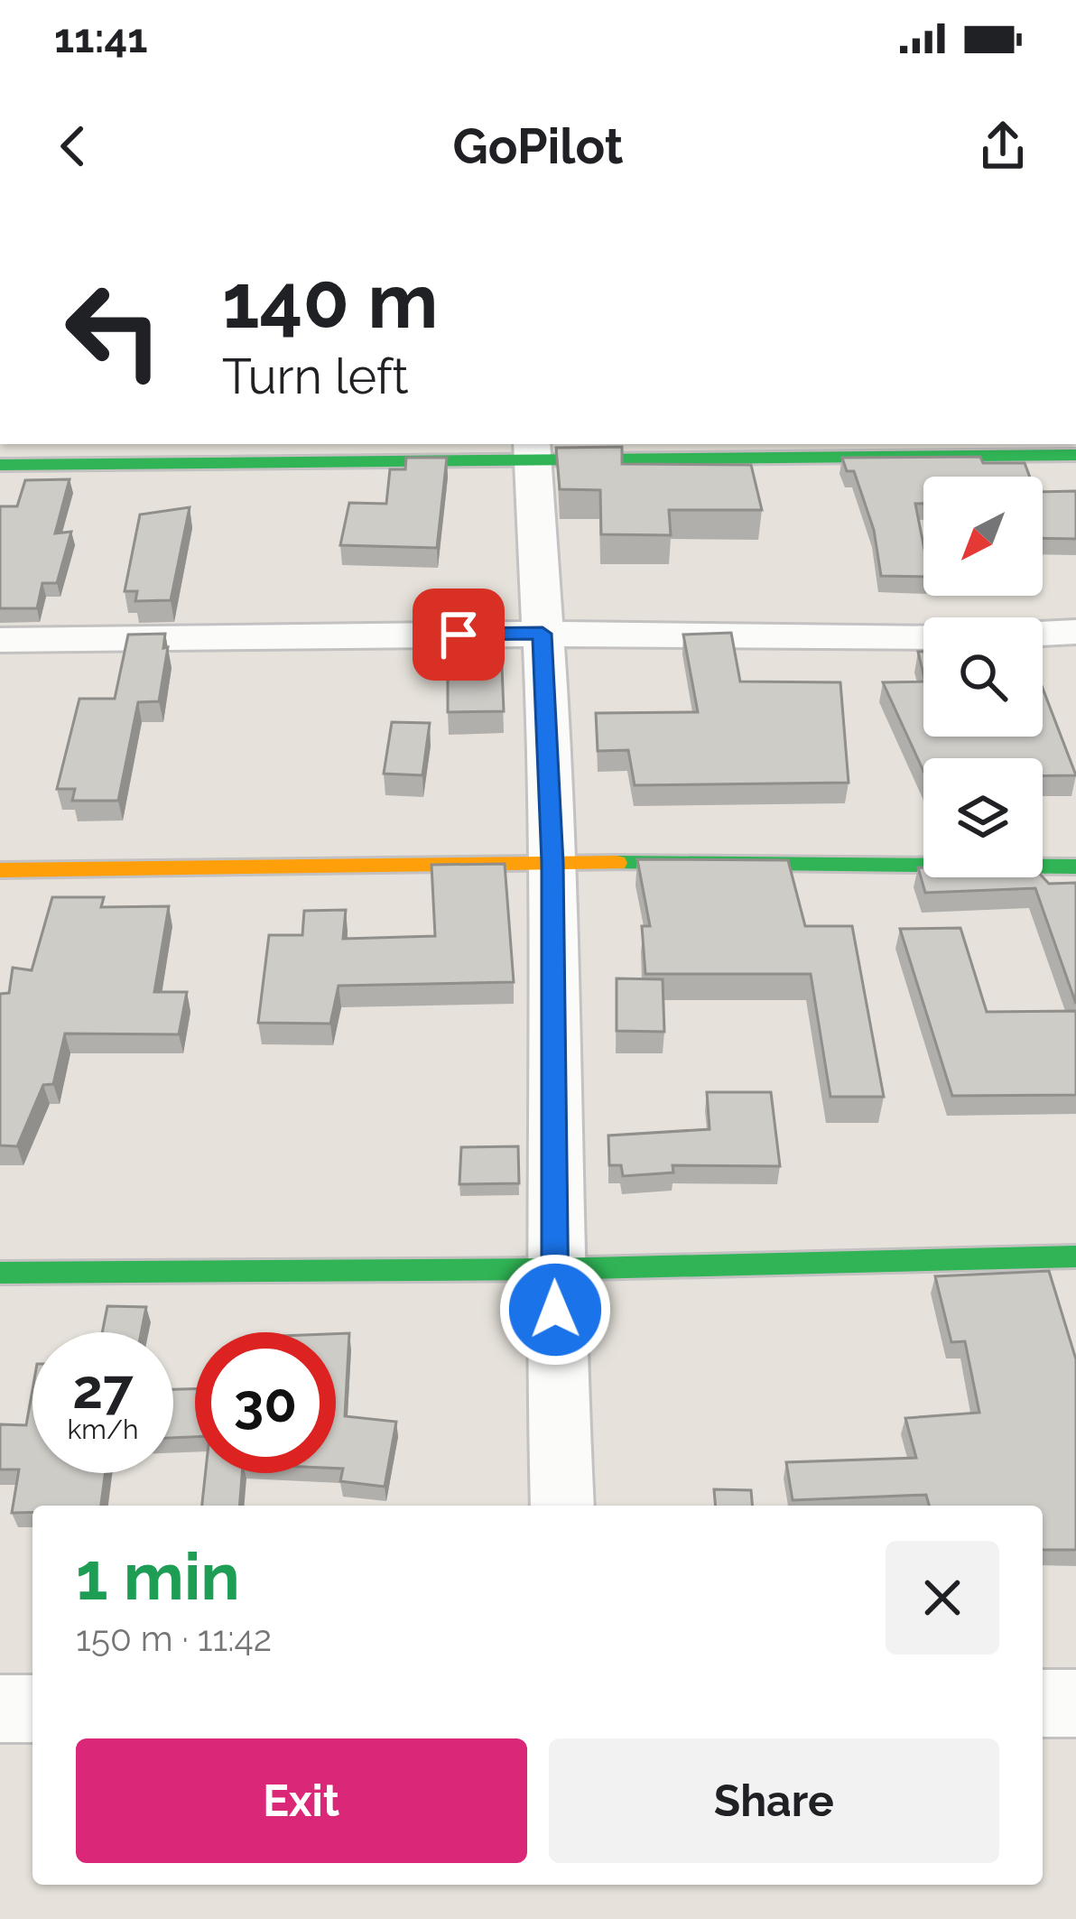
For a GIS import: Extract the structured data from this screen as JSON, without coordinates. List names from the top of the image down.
{
  "north": "bottom left",
  "page": {
    "status": "11:41",
    "header": "GoPilot",
    "turn": ["140 m", "Turn left"],
    "speed": "27 km/h",
    "limit": "30",
    "heading": ["1 min", "150 m · 11:42"],
    "buttons": ["Exit", "Share"]
  }
}
